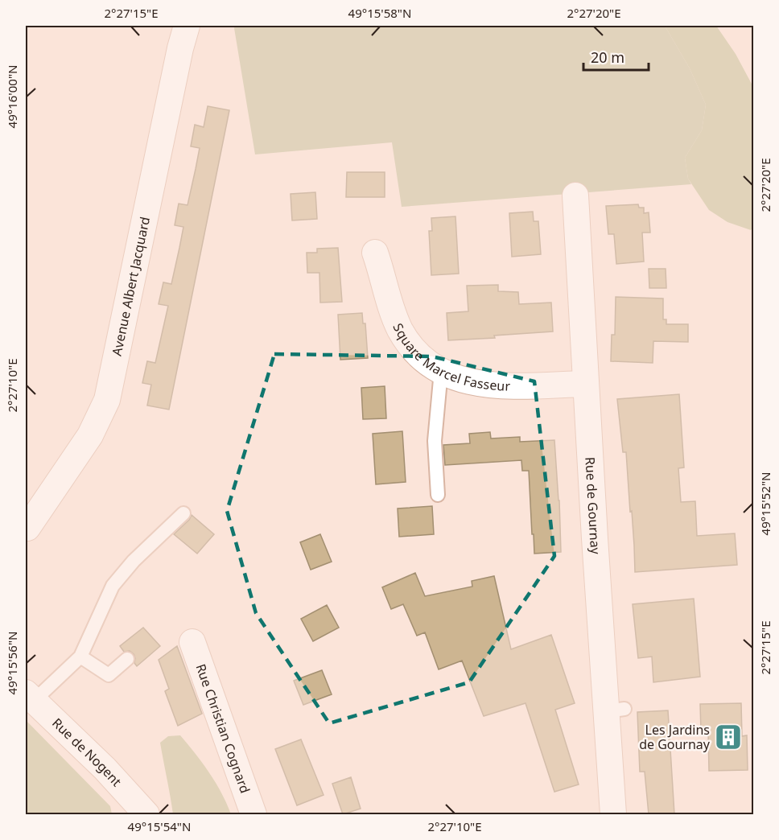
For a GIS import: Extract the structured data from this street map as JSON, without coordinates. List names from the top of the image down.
{
  "streets": {
    "street": [
      "Avenue Albert Jacquard",
      "Square Marcel Fasseur",
      "Rue de Gournay",
      "Rue Christian Cognard",
      "Rue de Nogent"
    ]
  },
  "crossings": [
    ["Square Marcel Fasseur", "Rue de Gournay"]
  ],
  "places": {
    "building": ["Les Jardins de Gournay"]
  },
  "scale_bar": "20 m",
  "coordinates": [
    "2°27'15\"E",
    "49°15'58\"N",
    "2°27'20\"E",
    "49°16'00\"N",
    "2°27'10\"E",
    "49°15'52\"N",
    "49°15'56\"N",
    "49°15'54\"N"
  ]
}
